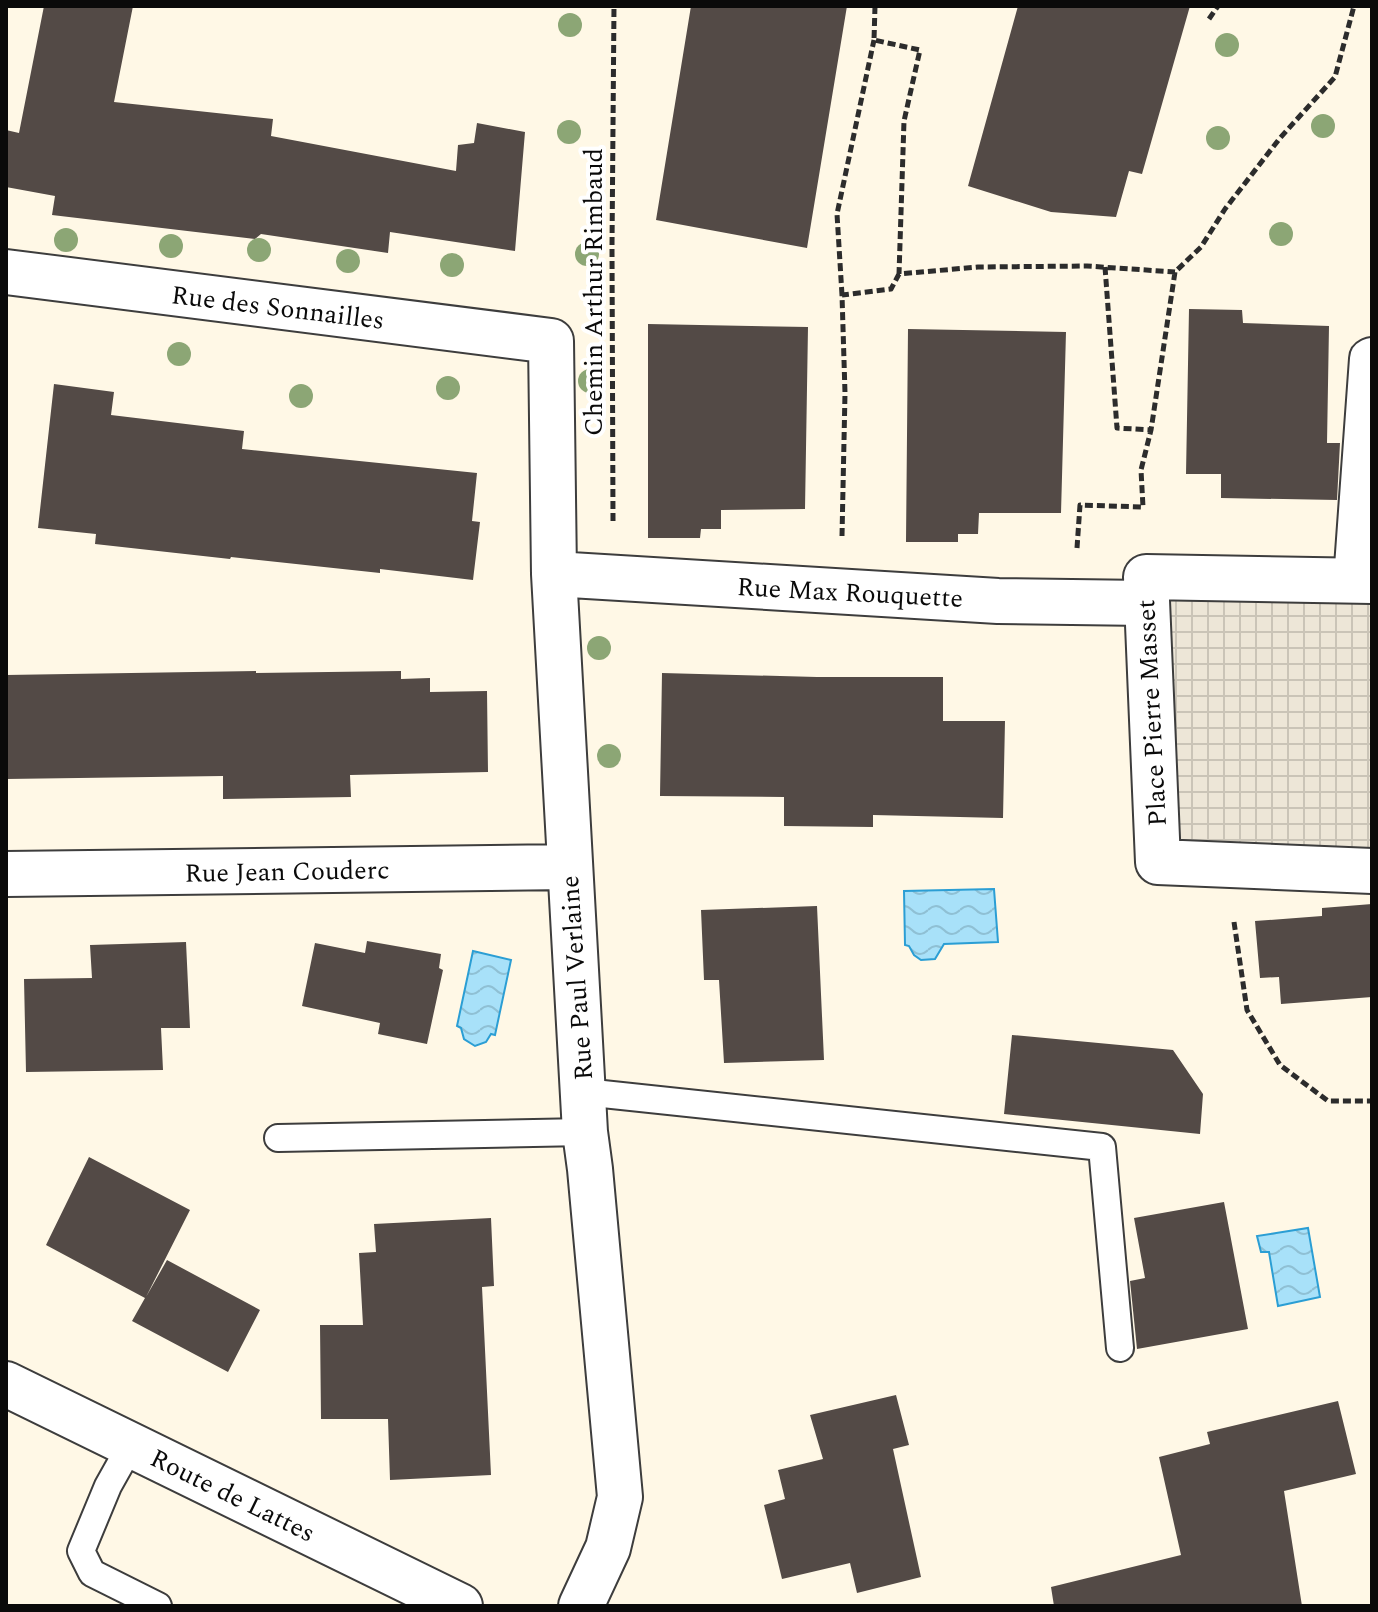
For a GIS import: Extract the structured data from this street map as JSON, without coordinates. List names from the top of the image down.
{
  "streets": {
    "street": [
      "Rue des Sonnailles",
      "Rue Max Rouquette",
      "Place Pierre Masset",
      "Rue Jean Couderc",
      "Rue Paul Verlaine",
      "Route de Lattes"
    ],
    "path": ["Chemin Arthur Rimbaud"]
  },
  "crossings": [
    ["Chemin Arthur Rimbaud", "Rue Max Rouquette"],
    ["Rue des Sonnailles", "Rue Paul Verlaine"],
    ["Rue Max Rouquette", "Place Pierre Masset"],
    ["Rue Max Rouquette", "Rue Paul Verlaine"],
    ["Rue Jean Couderc", "Rue Paul Verlaine"]
  ]
}
